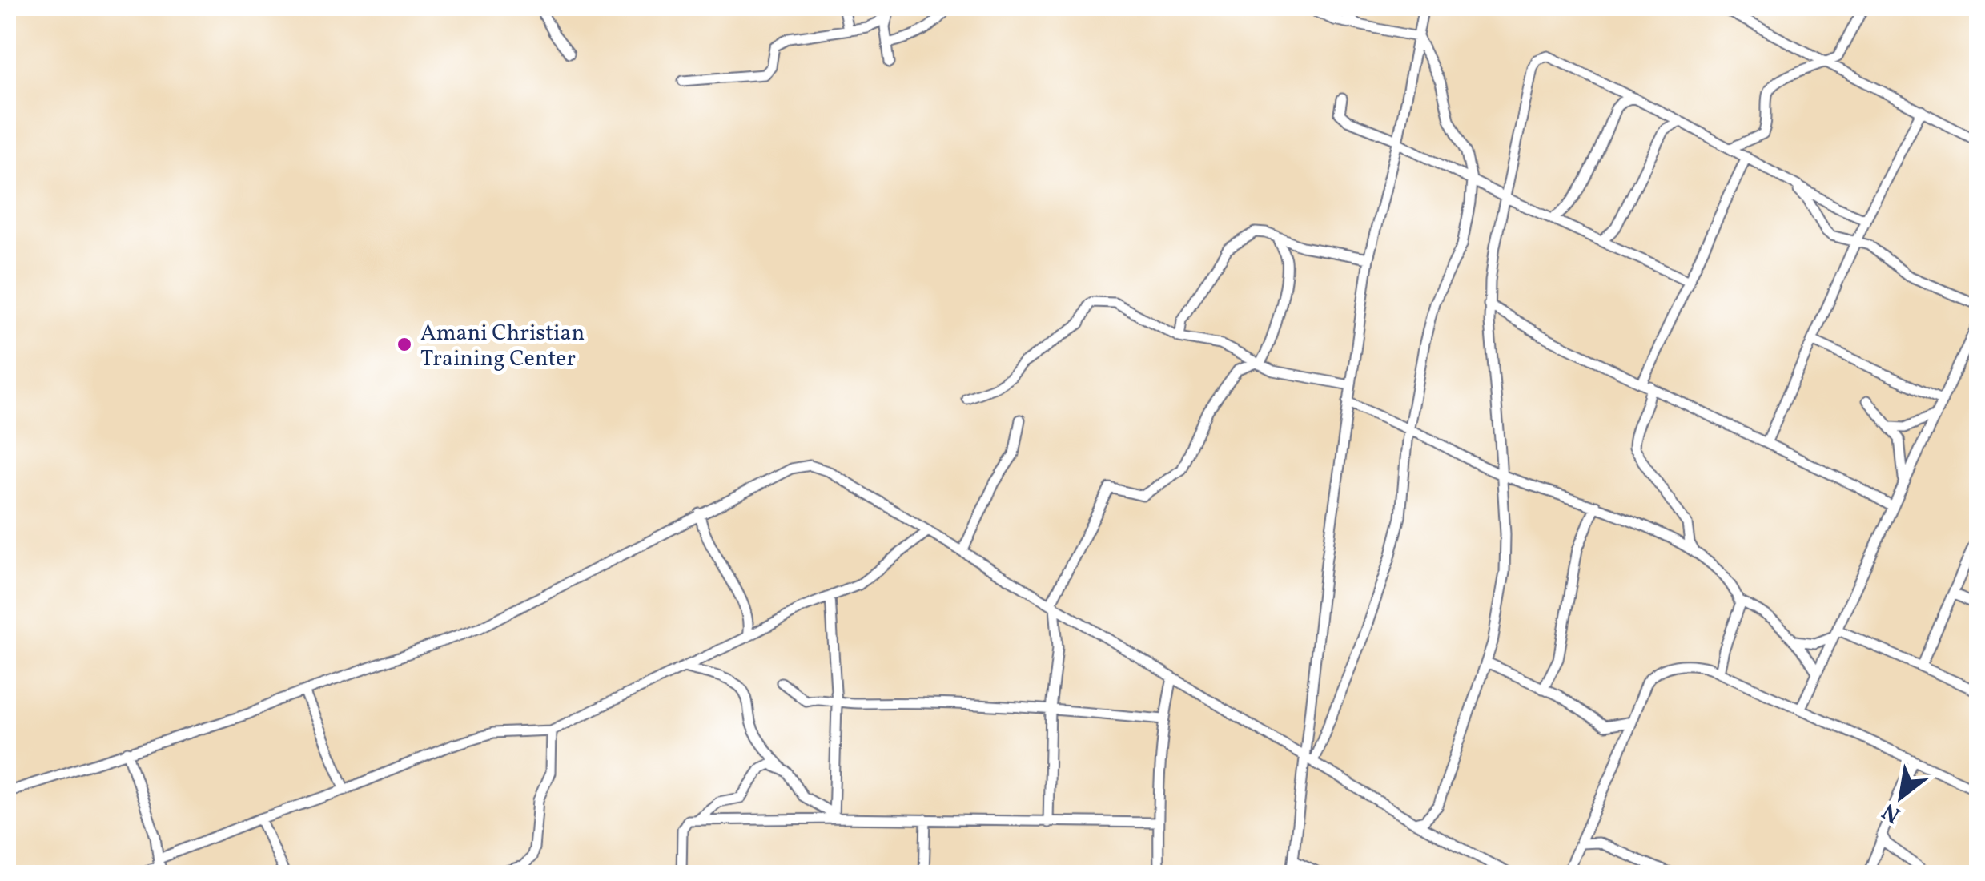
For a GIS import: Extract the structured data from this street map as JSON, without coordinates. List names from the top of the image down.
{
  "places": ["Amani Christian Training Center"],
  "north": "bottom left"
}
